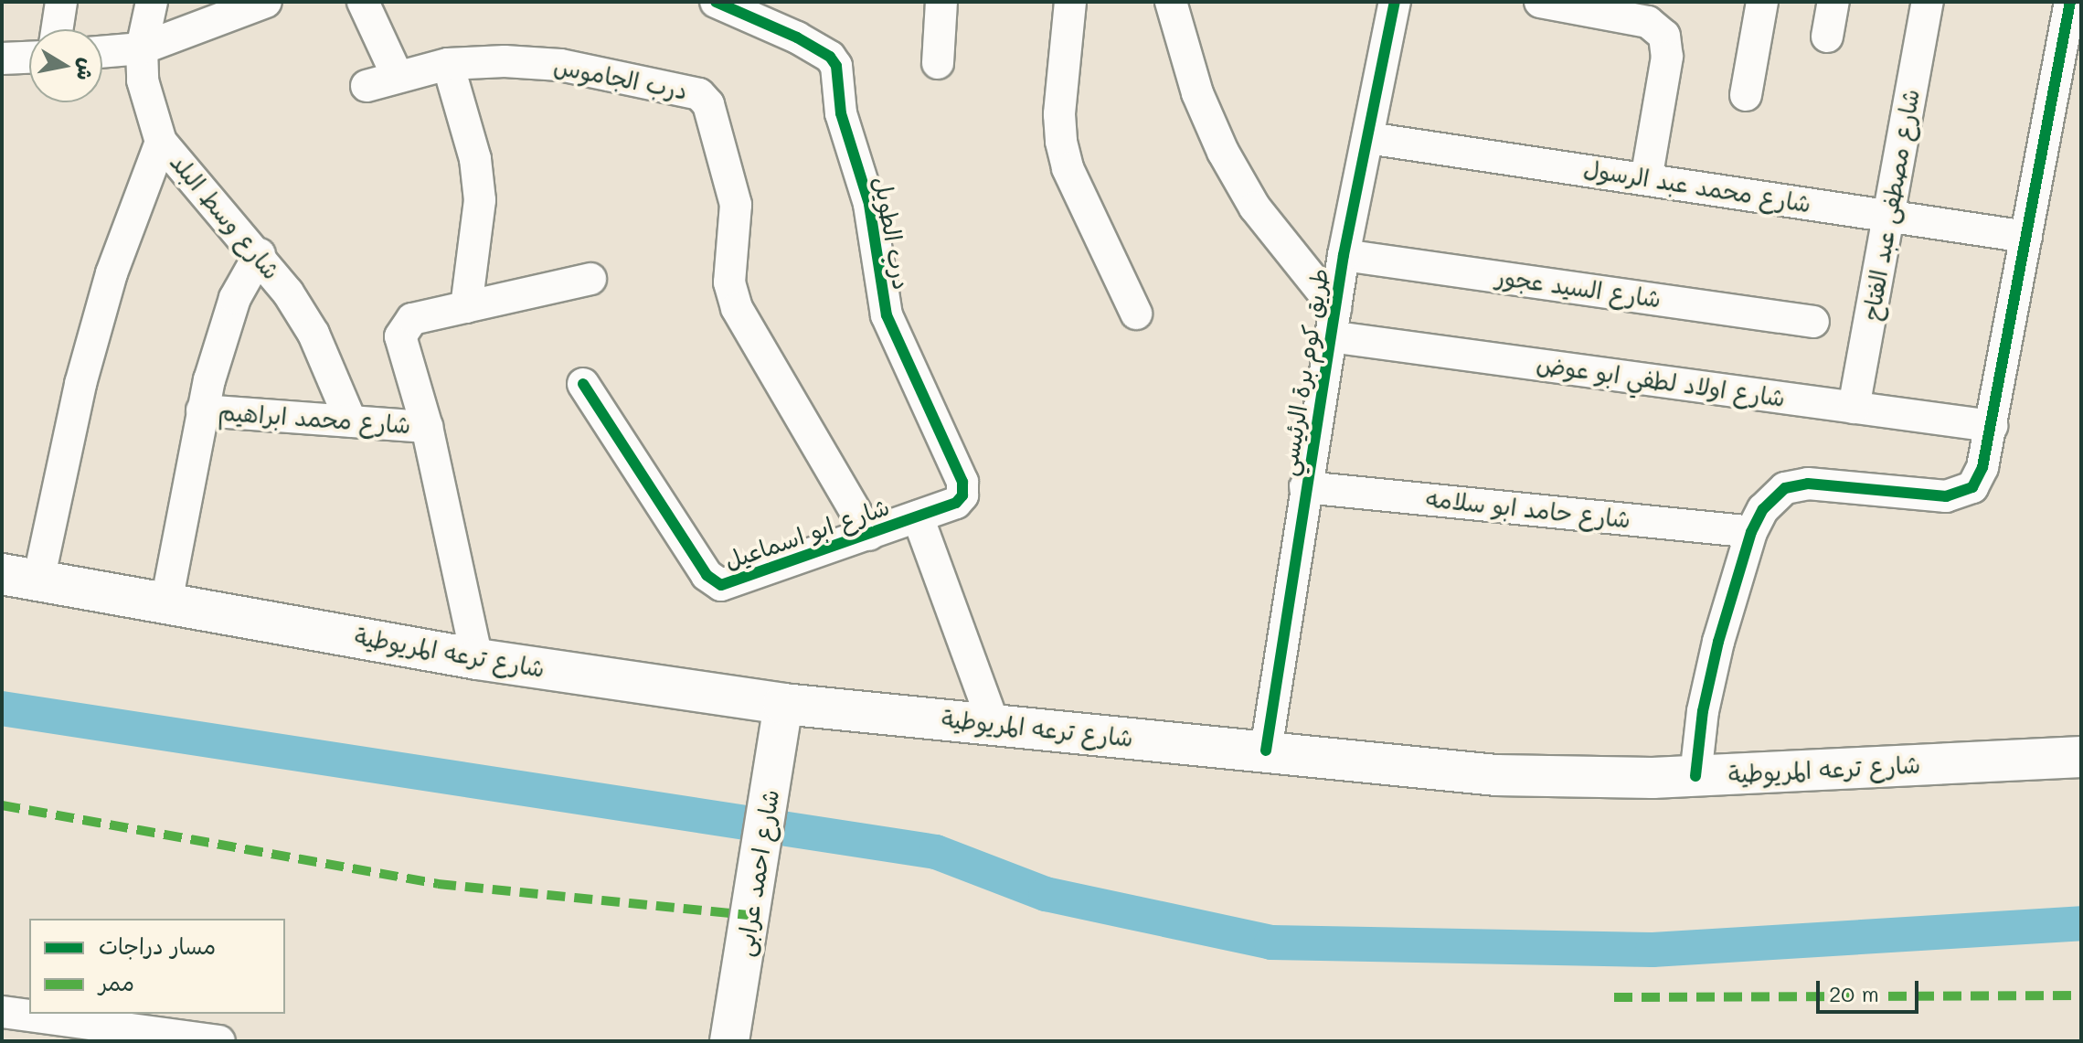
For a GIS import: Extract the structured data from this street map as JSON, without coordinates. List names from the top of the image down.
{
  "streets": {
    "main road": ["شارع ترعه المريوطية"],
    "street": [
      "درب الجاموس",
      "شارع محمد عبد الرسول",
      "شارع مصطفى عبد الفتاح",
      "شارع وسط البلد",
      "درب الطويل",
      "شارع السيد عجور",
      "طريق كوم برة الرئيسي",
      "شارع اولاد لطفي ابو عوض",
      "شارع محمد ابراهيم",
      "شارع حامد ابو سلامه",
      "شارع ابو اسماعيل",
      "شارع احمد عرابى"
    ]
  },
  "crossings": [
    ["درب الجاموس", "شارع ابو اسماعيل"],
    ["شارع محمد عبد الرسول", "شارع مصطفى عبد الفتاح"],
    ["شارع محمد عبد الرسول", "طريق كوم برة الرئيسي"],
    ["شارع مصطفى عبد الفتاح", "شارع اولاد لطفي ابو عوض"],
    ["شارع وسط البلد", "شارع محمد ابراهيم"],
    ["درب الطويل", "شارع ابو اسماعيل"],
    ["شارع السيد عجور", "طريق كوم برة الرئيسي"],
    ["طريق كوم برة الرئيسي", "شارع اولاد لطفي ابو عوض"],
    ["طريق كوم برة الرئيسي", "شارع حامد ابو سلامه"],
    ["طريق كوم برة الرئيسي", "شارع ترعه المريوطية"],
    ["شارع ترعه المريوطية", "شارع احمد عرابى"]
  ],
  "legend": ["مسار دراجات", "ممر"],
  "scale_bar": "20 m",
  "north": "right"
}
